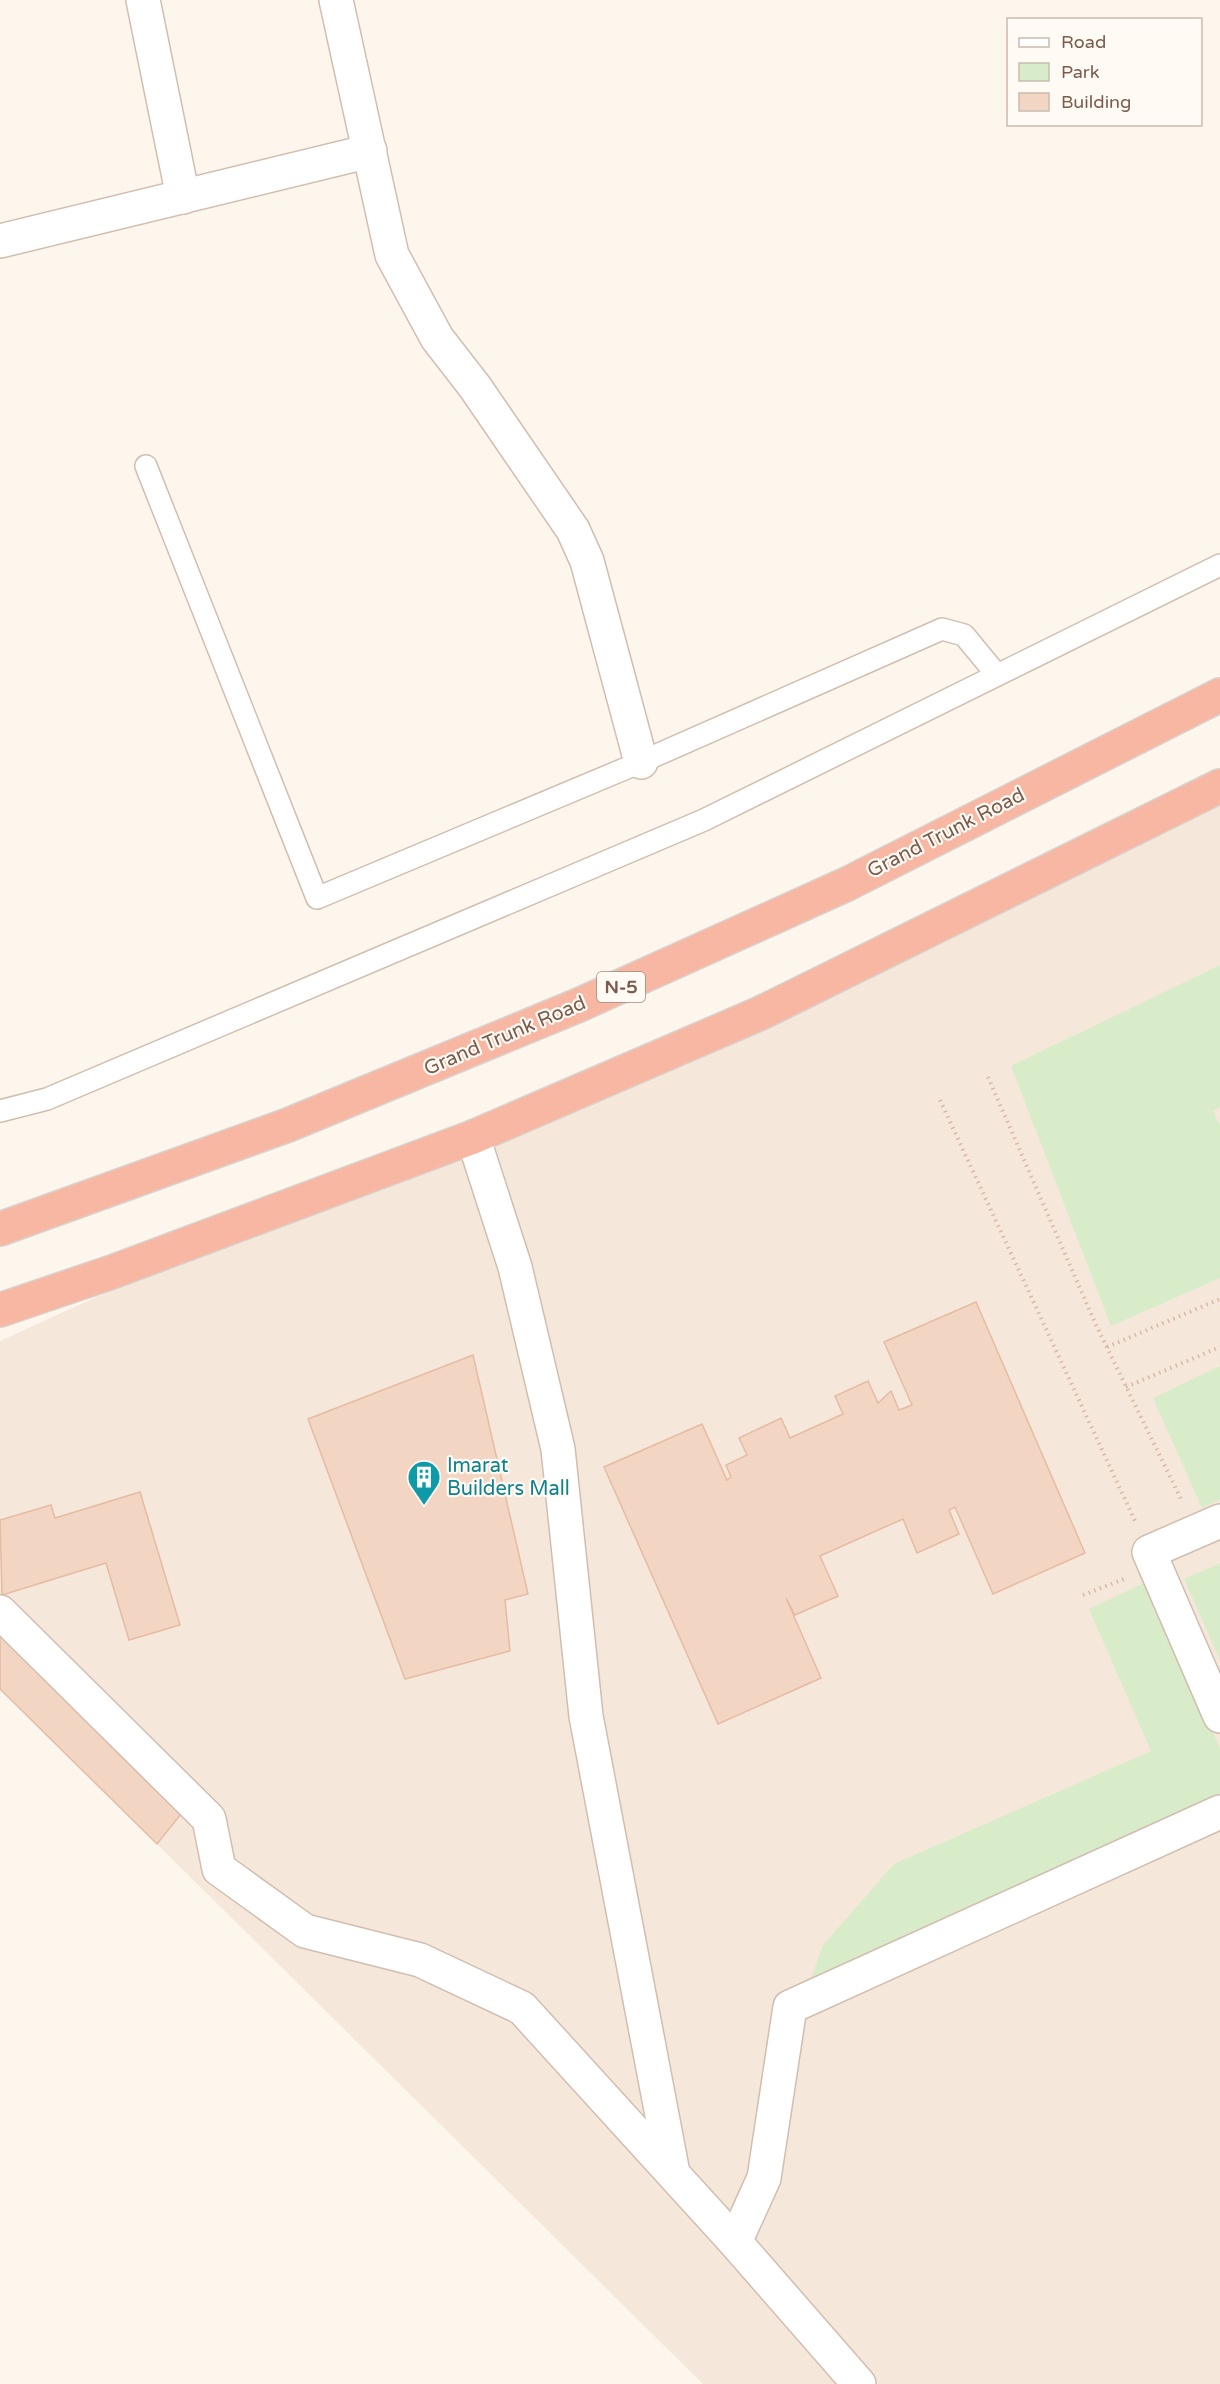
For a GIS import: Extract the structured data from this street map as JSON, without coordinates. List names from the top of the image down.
{
  "streets": {
    "highway": ["Grand Trunk Road", "N-5"]
  },
  "places": {
    "building": ["Imarat Builders Mall"]
  },
  "legend": ["Road", "Park", "Building"]
}
